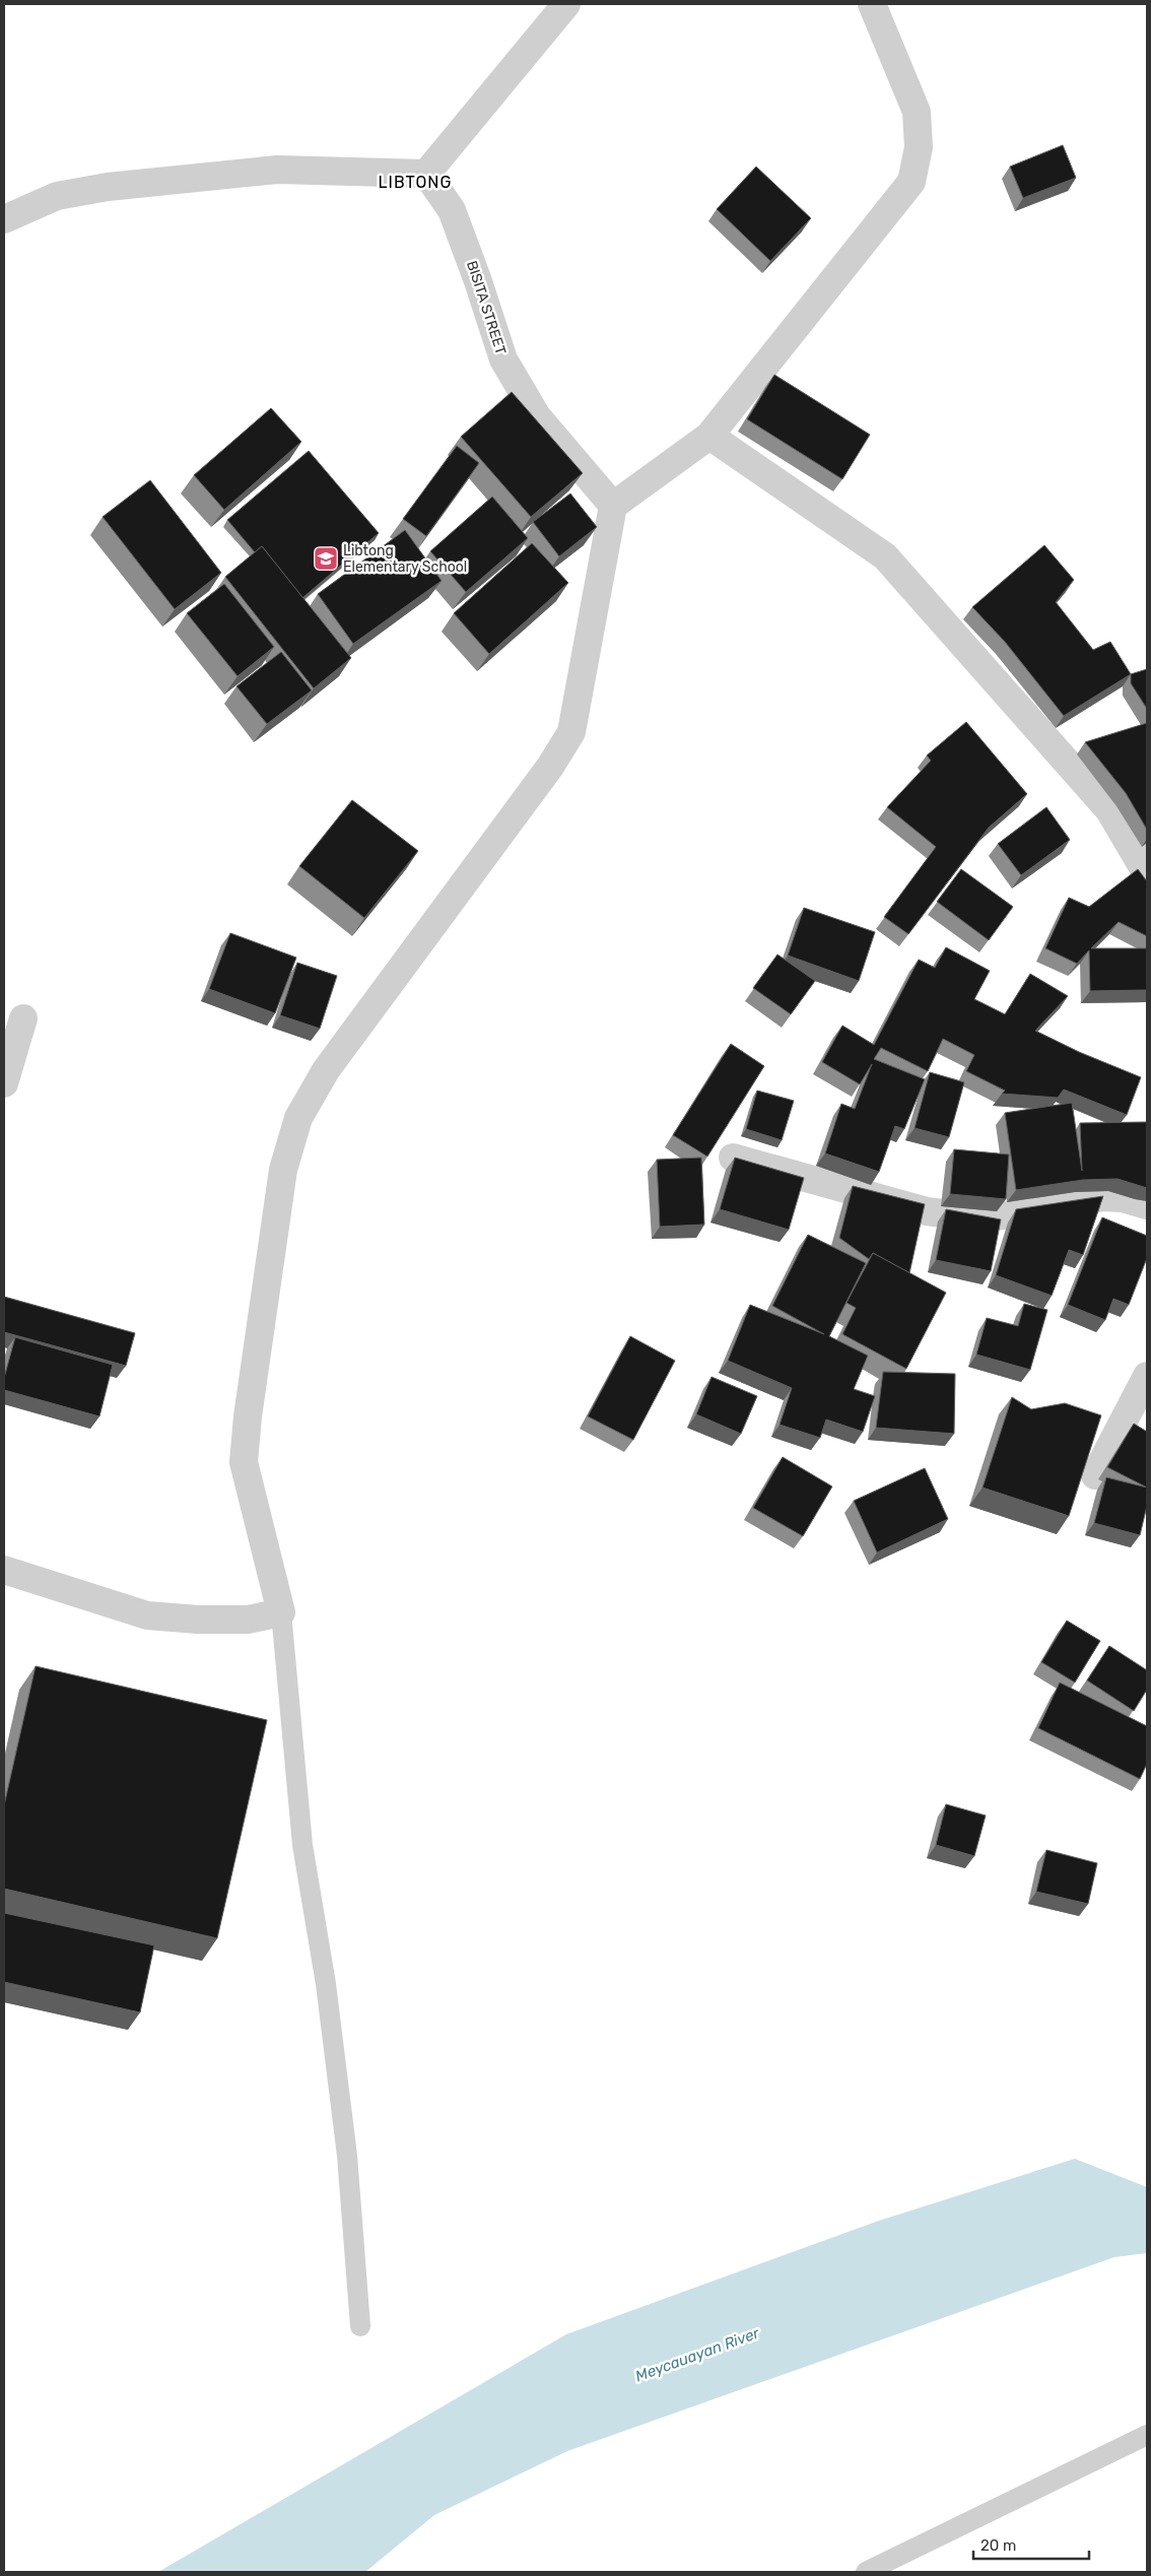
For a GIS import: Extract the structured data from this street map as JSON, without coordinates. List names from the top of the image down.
{
  "streets": {
    "street": ["BISITA STREET"]
  },
  "districts": ["LIBTONG"],
  "water": ["Meycauayan River"],
  "places": {
    "school or university": ["Libtong Elementary School"]
  },
  "scale_bar": "20 m"
}
